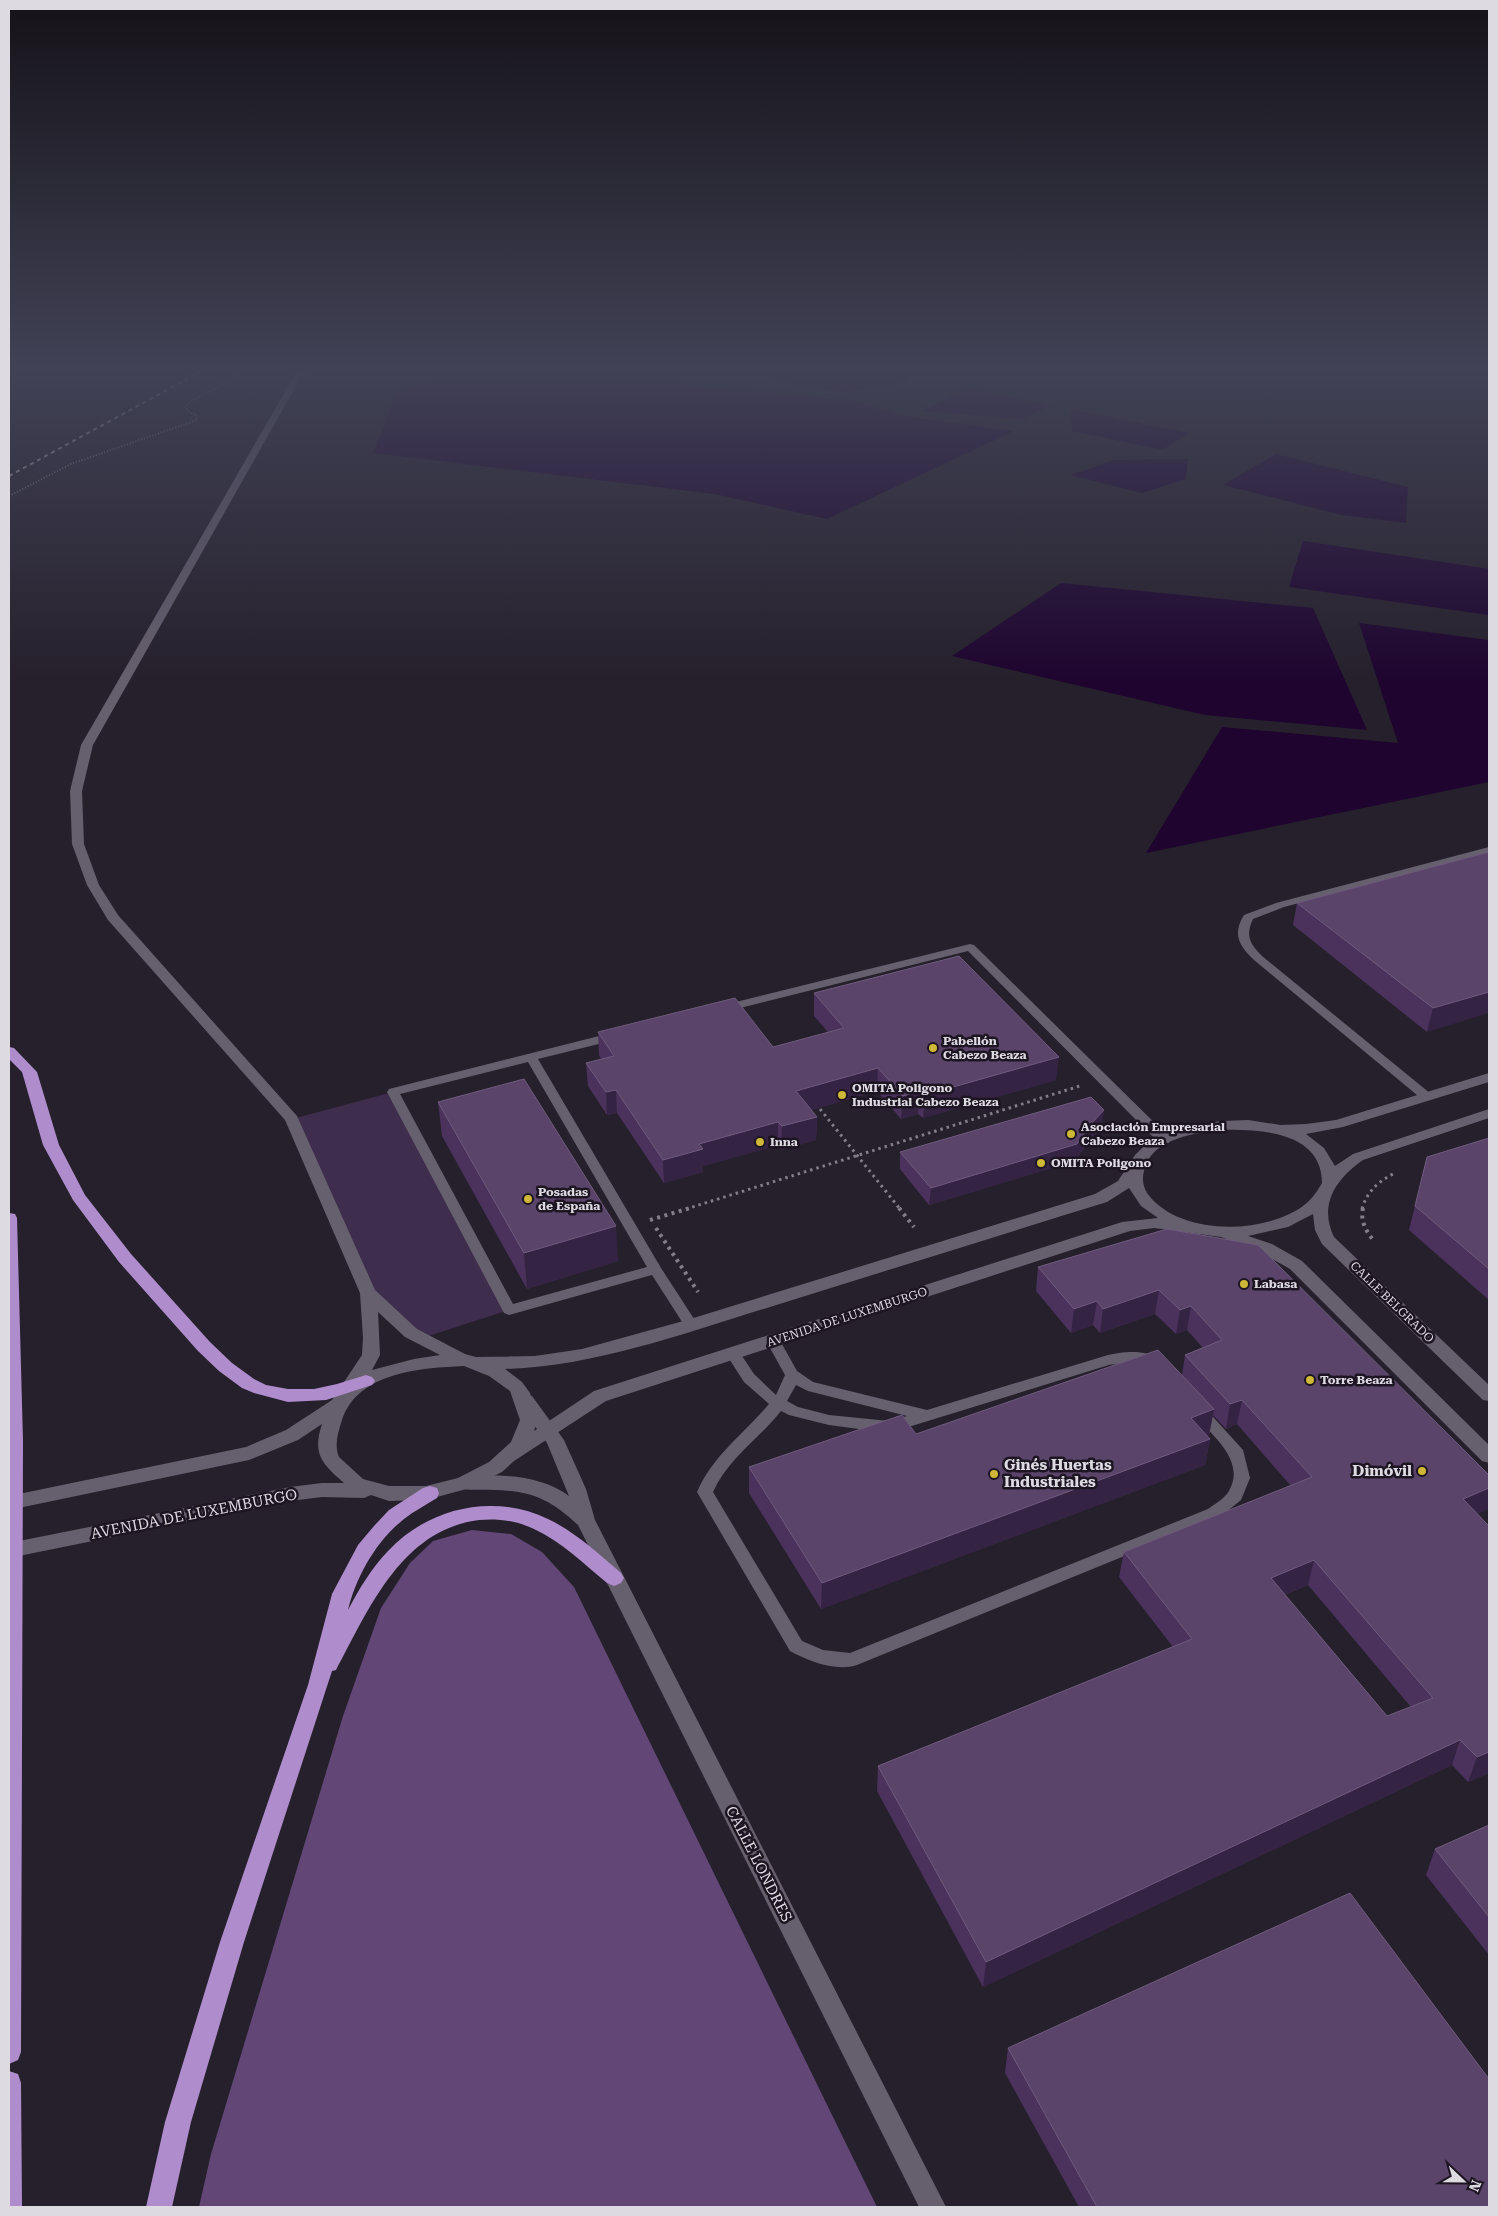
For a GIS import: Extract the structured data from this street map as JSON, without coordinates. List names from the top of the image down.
{
  "streets": {
    "main road": ["CALLE BELGRADO", "AVENIDA DE LUXEMBURGO", "CALLE LONDRES"]
  },
  "crossings": [
    ["CALLE BELGRADO", "AVENIDA DE LUXEMBURGO"]
  ],
  "places": [
    "Pabellón Cabezo Beaza",
    "OMITA Poligono Industrial Cabezo Beaza",
    "Asociación Empresarial Cabezo Beaza",
    "Inna",
    "OMITA Poligono",
    "Posadas de España",
    "Labasa",
    "Torre Beaza",
    "Dimóvil",
    "Ginés Huertas Industriales"
  ],
  "north": "right"
}
